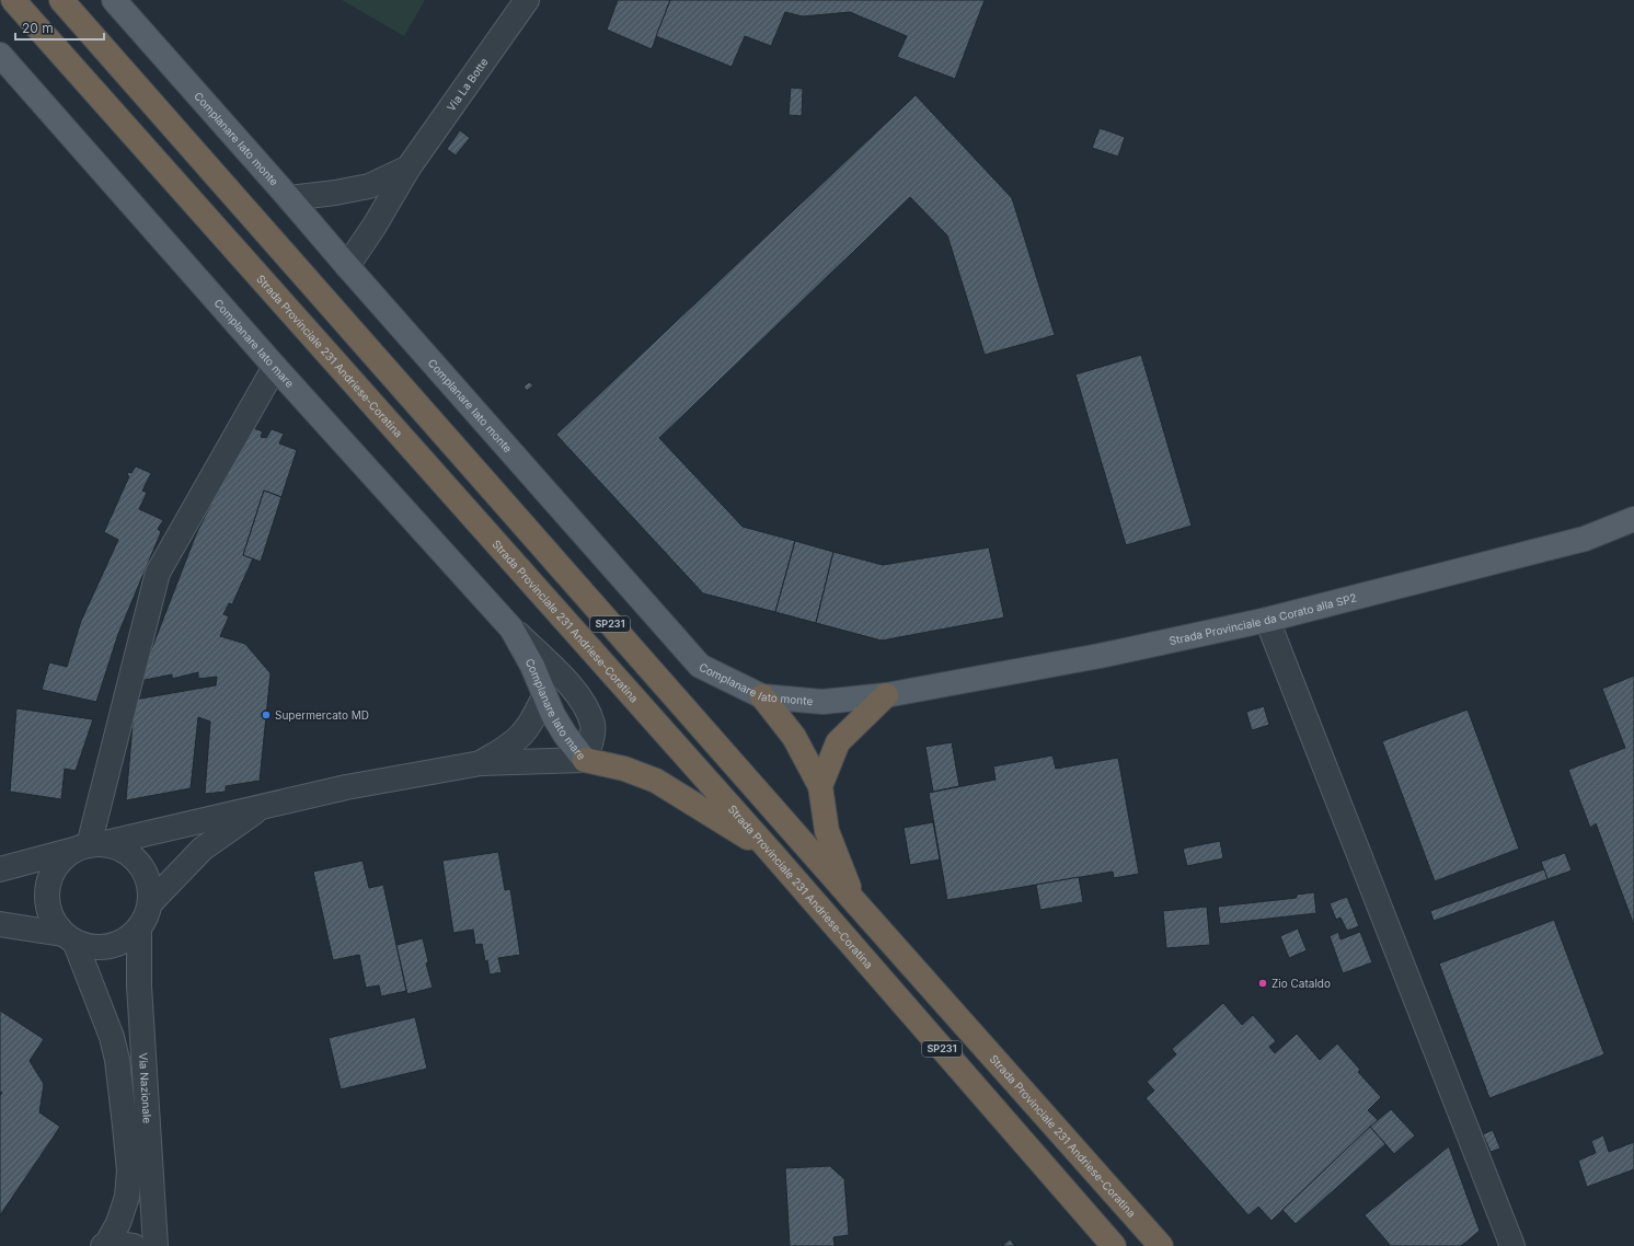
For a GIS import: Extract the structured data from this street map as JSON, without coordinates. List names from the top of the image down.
{
  "streets": {
    "highway": ["Strada Provinciale 231 Andriese-Coratina", "SP231"],
    "main road": ["Complanare lato monte", "Complanare lato mare", "Strada Provinciale da Corato alla SP2"],
    "street": ["Via La Botte", "Via Nazionale"]
  },
  "crossings": [
    ["Via La Botte", "Complanare lato monte"],
    ["Complanare lato monte", "Strada Provinciale da Corato alla SP2"]
  ],
  "places": ["Supermercato MD", "Zio Cataldo"],
  "scale_bar": "20 m"
}
